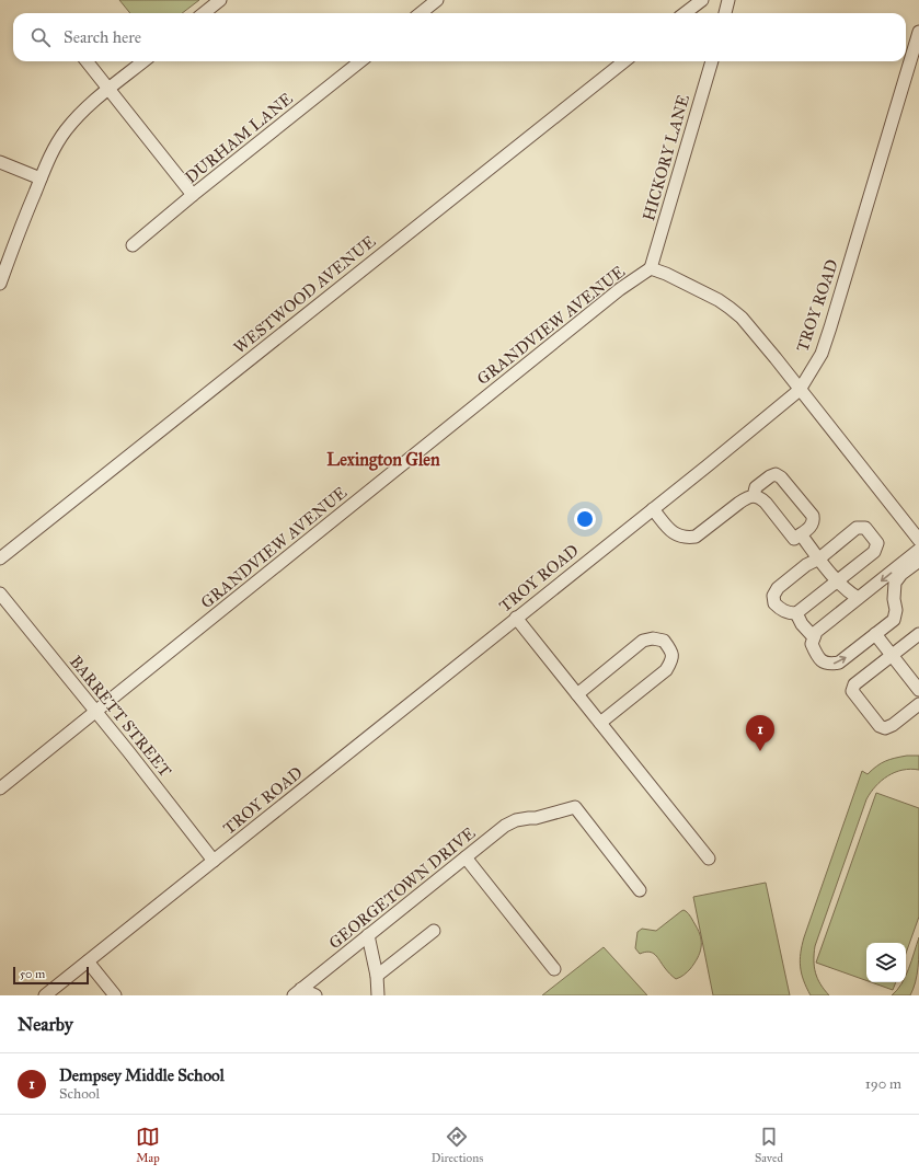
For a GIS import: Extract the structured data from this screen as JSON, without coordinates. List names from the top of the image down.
{
  "streets": {
    "street": [
      "DURHAM LANE",
      "HICKORY LANE",
      "WESTWOOD AVENUE",
      "TROY ROAD",
      "GRANDVIEW AVENUE",
      "BARRETT STREET",
      "GEORGETOWN DRIVE"
    ]
  },
  "crossings": [
    ["HICKORY LANE", "GRANDVIEW AVENUE"],
    ["TROY ROAD", "BARRETT STREET"],
    ["GRANDVIEW AVENUE", "BARRETT STREET"]
  ],
  "districts": ["Lexington Glen"],
  "scale_bar": "50 m",
  "page": {
    "search": "Search here",
    "pins": "1",
    "scale": "50 m",
    "heading": "Nearby",
    "list": [
      {
        "mark": "1",
        "name": "Dempsey Middle School",
        "note": "School",
        "value": "190 m"
      }
    ],
    "nav": ["Map", "Directions", "Saved"]
  }
}
